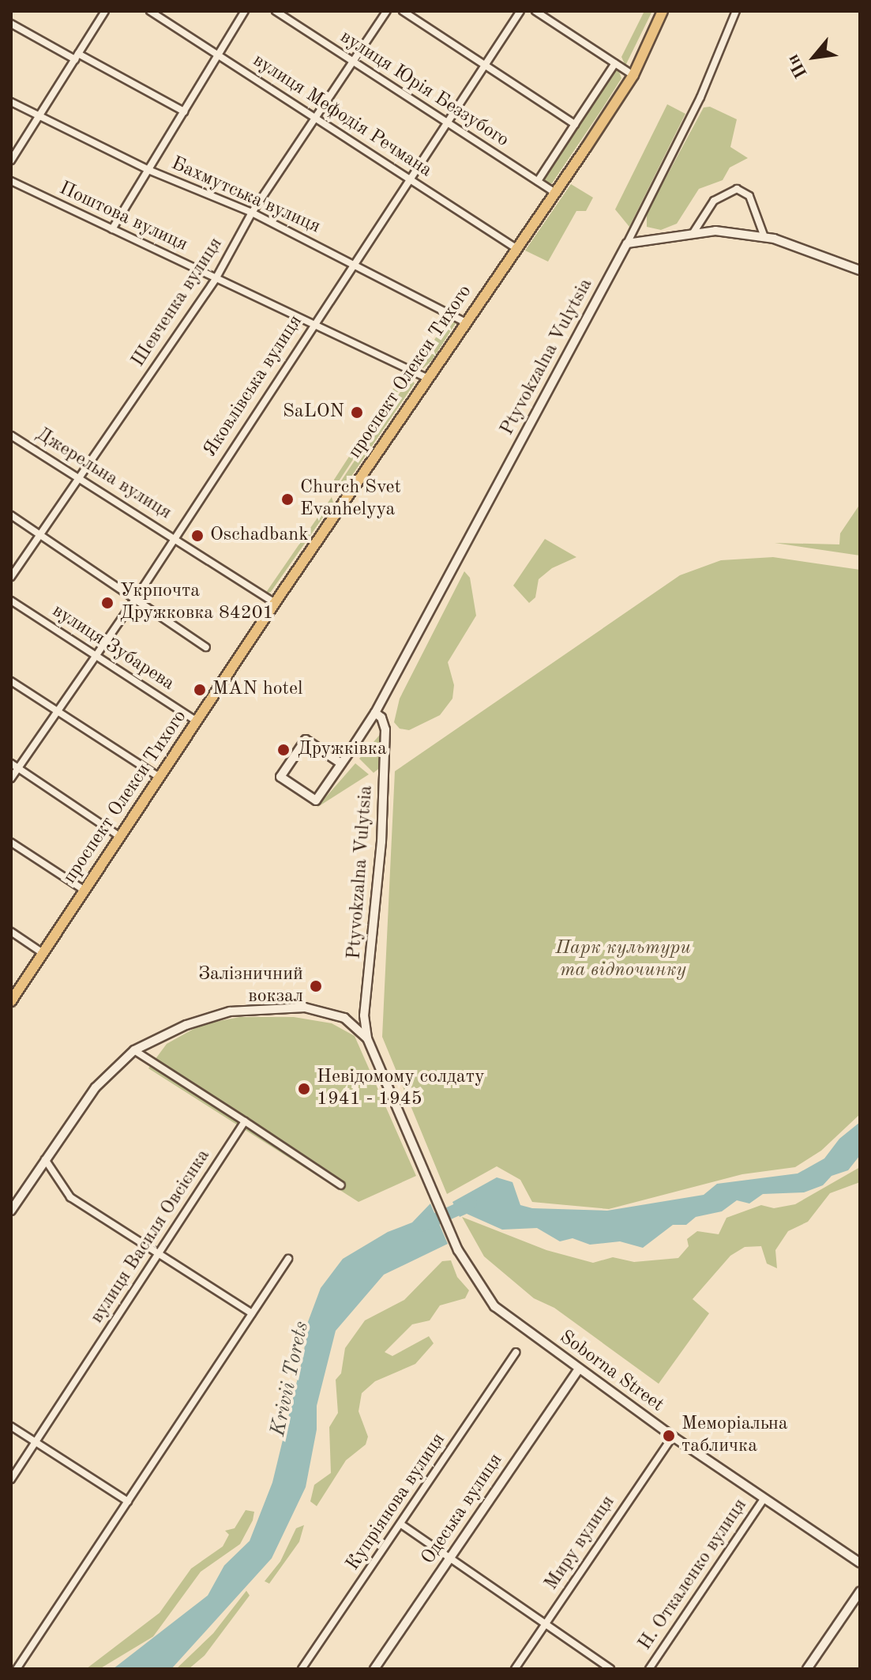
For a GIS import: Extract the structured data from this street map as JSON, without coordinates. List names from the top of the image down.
{
  "streets": {
    "main road": ["проспект Олекси Тихого"],
    "street": [
      "вулиця Юрія Беззубого",
      "вулиця Мефодія Речмана",
      "Бахмутська вулиця",
      "Поштова вулиця",
      "Шевченка вулиця",
      "Ptyvokzalna Vulytsia",
      "Яковлівська вулиця",
      "Джерельна вулиця",
      "вулиця Зубарева",
      "вулиця Василя Овсієнка",
      "Soborna Street",
      "Купріянова вулиця",
      "Одеська вулиця",
      "Миру вулиця",
      "Н. Откаленко вулиця"
    ]
  },
  "crossings": [
    ["вулиця Юрія Беззубого", "Шевченка вулиця"],
    ["вулиця Юрія Беззубого", "проспект Олекси Тихого"],
    ["вулиця Юрія Беззубого", "Яковлівська вулиця"],
    ["вулиця Мефодія Речмана", "Шевченка вулиця"],
    ["вулиця Мефодія Речмана", "проспект Олекси Тихого"],
    ["вулиця Мефодія Речмана", "Яковлівська вулиця"],
    ["Бахмутська вулиця", "Шевченка вулиця"],
    ["Бахмутська вулиця", "проспект Олекси Тихого"],
    ["Бахмутська вулиця", "Яковлівська вулиця"],
    ["Поштова вулиця", "Шевченка вулиця"],
    ["Поштова вулиця", "проспект Олекси Тихого"],
    ["Поштова вулиця", "Яковлівська вулиця"],
    ["Шевченка вулиця", "Джерельна вулиця"],
    ["Ptyvokzalna Vulytsia", "Soborna Street"],
    ["проспект Олекси Тихого", "Джерельна вулиця"],
    ["проспект Олекси Тихого", "вулиця Зубарева"],
    ["Яковлівська вулиця", "Джерельна вулиця"],
    ["Яковлівська вулиця", "вулиця Зубарева"],
    ["Soborna Street", "Одеська вулиця"],
    ["Soborna Street", "Миру вулиця"],
    ["Soborna Street", "Н. Откаленко вулиця"]
  ],
  "water": ["Krivii Torets"],
  "parks": ["Парк культури та відпочинку"],
  "places": [
    "SaLON",
    "Church Svet Evanhelyya",
    "Oschadbank",
    "Укрпочта Дружковка 84201",
    "MAN hotel",
    "Дружківка",
    "Залізничний вокзал",
    "Невідомому солдату 1941 - 1945",
    "Меморіальна табличка"
  ],
  "north": "bottom left"
}
